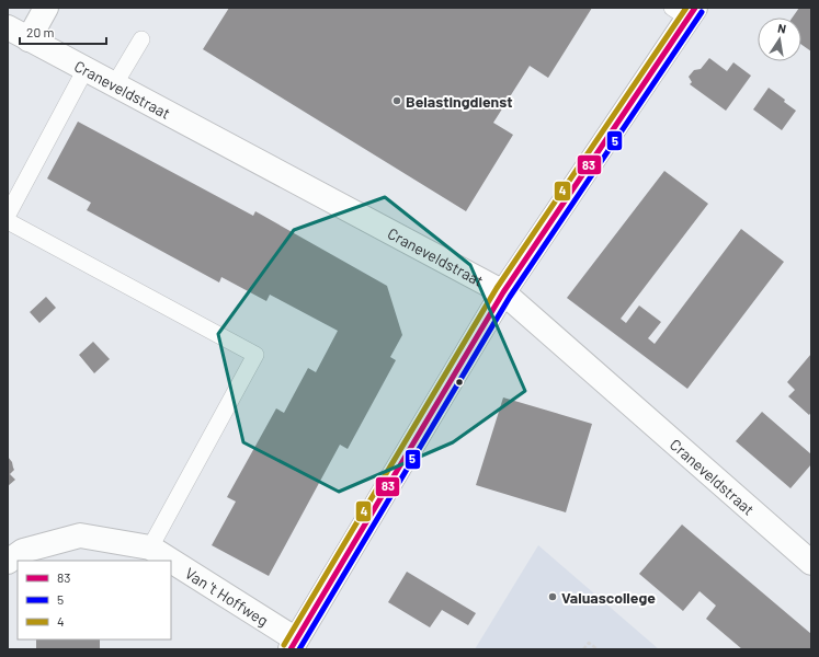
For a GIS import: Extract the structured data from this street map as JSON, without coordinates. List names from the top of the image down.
{
  "streets": {
    "street": ["Craneveldstraat", "Van 't Hoffweg"]
  },
  "places": ["Belastingdienst", "Valuascollege"],
  "lines": ["transit line 83", "transit line 4", "transit line 5"],
  "legend": ["83", "5", "4"],
  "scale_bar": "20 m",
  "north": "top"
}
